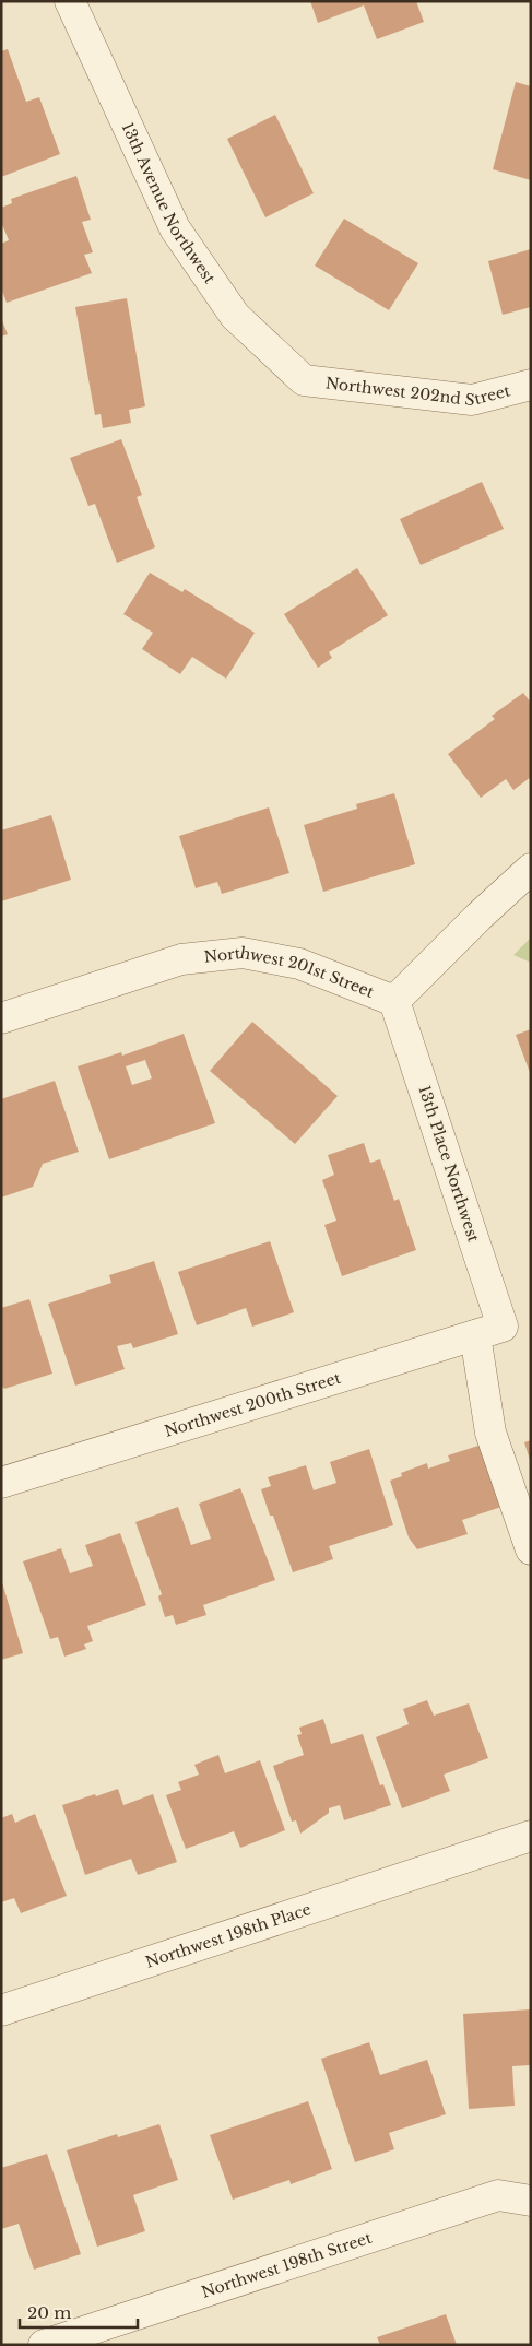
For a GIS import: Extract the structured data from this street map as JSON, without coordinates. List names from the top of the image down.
{
  "streets": {
    "street": [
      "13th Avenue Northwest",
      "Northwest 202nd Street",
      "Northwest 201st Street",
      "13th Place Northwest",
      "Northwest 200th Street",
      "Northwest 198th Place",
      "Northwest 198th Street"
    ]
  },
  "crossings": [
    ["13th Avenue Northwest", "Northwest 202nd Street"],
    ["Northwest 201st Street", "13th Place Northwest"],
    ["13th Place Northwest", "Northwest 200th Street"]
  ],
  "scale_bar": "20 m"
}
